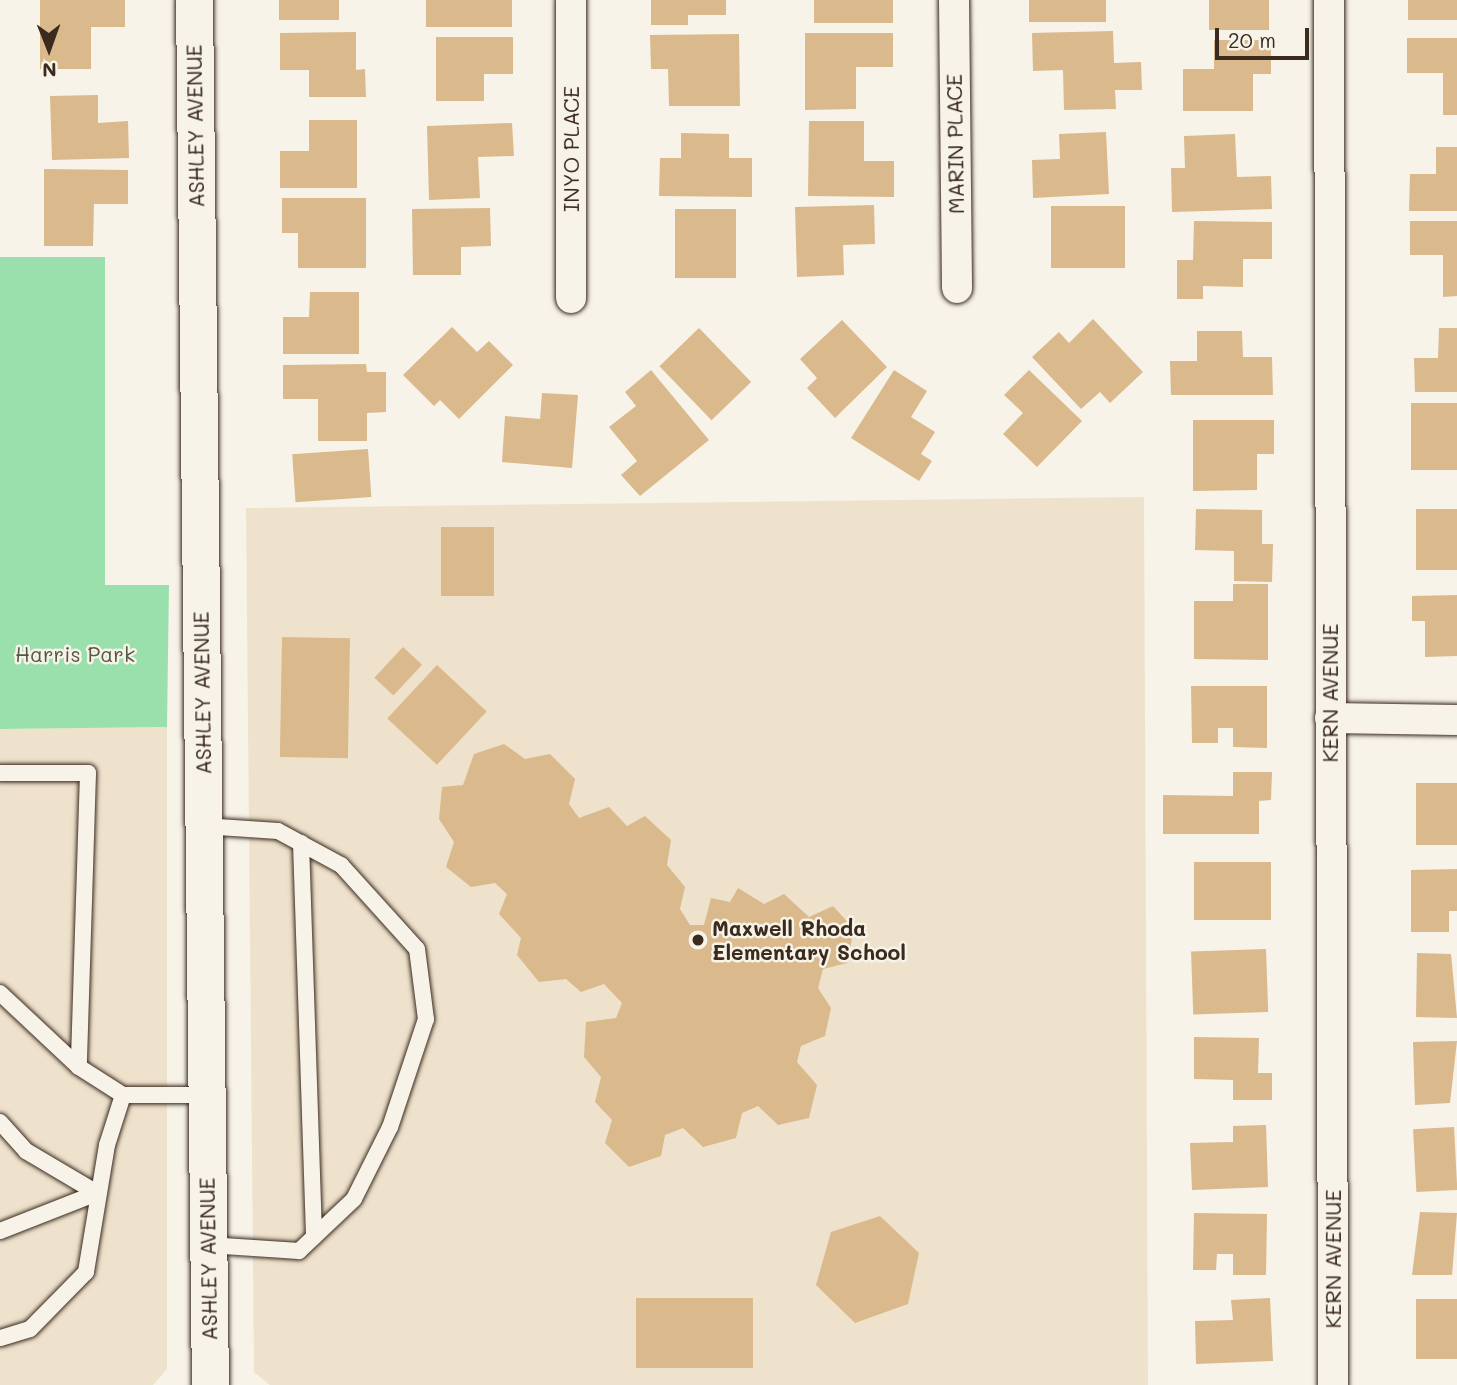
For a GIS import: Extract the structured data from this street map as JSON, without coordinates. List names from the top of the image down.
{
  "streets": {
    "street": [
      "ASHLEY AVENUE",
      "MARIN PLACE",
      "INYO PLACE",
      "KERN AVENUE"
    ]
  },
  "parks": ["Harris Park"],
  "places": ["Maxwell Rhoda Elementary School"],
  "scale_bar": "20 m",
  "north": "bottom"
}
